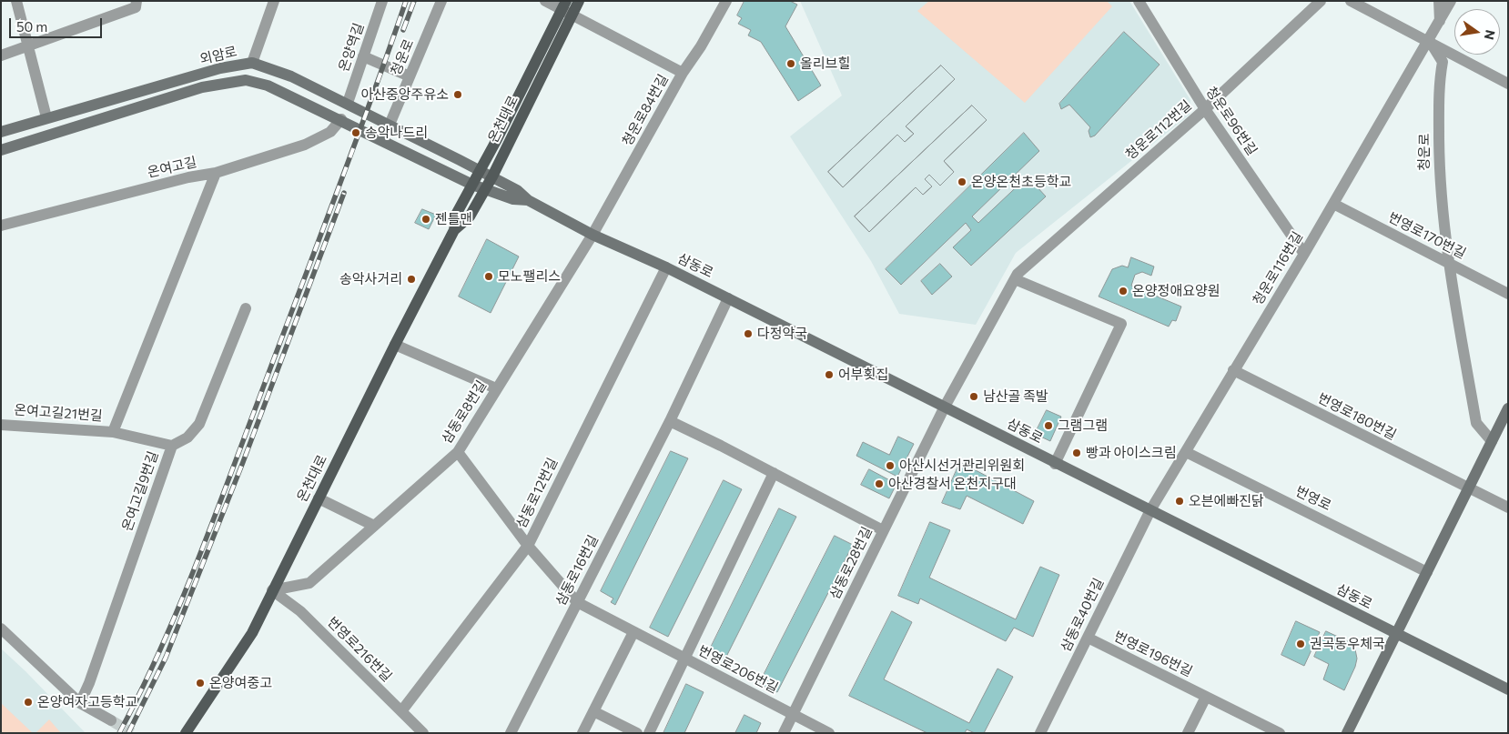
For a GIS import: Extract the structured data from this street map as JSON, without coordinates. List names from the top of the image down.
{
  "streets": {
    "main road": ["온천대로"],
    "street": [
      "온양역길",
      "외암로",
      "청운로",
      "청운로84번길",
      "청운로96번길",
      "청운로112번길",
      "온여고길",
      "번영로170번길",
      "삼동로",
      "청운로116번길",
      "삼동로8번길",
      "온여고길21번길",
      "번영로180번길",
      "온여고길9번길",
      "삼동로12번길",
      "번영로",
      "삼동로28번길",
      "삼동로16번길",
      "삼동로40번길",
      "번영로216번길",
      "번영로196번길",
      "번영로206번길"
    ]
  },
  "crossings": [
    ["온양역길", "외암로"],
    ["외암로", "청운로"],
    ["외암로", "온천대로"],
    ["외암로", "온여고길"],
    ["외암로", "삼동로"],
    ["청운로", "번영로170번길"],
    ["청운로", "청운로116번길"],
    ["청운로84번길", "삼동로"],
    ["청운로84번길", "삼동로8번길"],
    ["온천대로", "삼동로"],
    ["온천대로", "삼동로8번길"],
    ["온천대로", "번영로216번길"],
    ["청운로96번길", "청운로112번길"],
    ["청운로96번길", "청운로116번길"],
    ["청운로112번길", "삼동로"],
    ["청운로112번길", "삼동로28번길"],
    ["번영로170번길", "청운로116번길"],
    ["삼동로", "청운로116번길"],
    ["삼동로", "삼동로8번길"],
    ["삼동로", "삼동로12번길"],
    ["삼동로", "삼동로28번길"],
    ["삼동로", "삼동로16번길"],
    ["삼동로", "삼동로40번길"],
    ["청운로116번길", "번영로180번길"],
    ["청운로116번길", "번영로"],
    ["청운로116번길", "삼동로40번길"],
    ["삼동로8번길", "번영로216번길"],
    ["삼동로8번길", "번영로206번길"],
    ["온여고길21번길", "온여고길9번길"],
    ["삼동로12번길", "번영로216번길"],
    ["삼동로12번길", "번영로206번길"],
    ["삼동로28번길", "번영로206번길"],
    ["삼동로16번길", "번영로206번길"],
    ["삼동로40번길", "번영로196번길"]
  ],
  "places": [
    "올리브힐",
    "아산중앙주유소",
    "송악나드리",
    "온양온천초등학교",
    "젠틀맨",
    "모노팰리스",
    "송악사거리",
    "온양정애요양원",
    "다정약국",
    "어부횟집",
    "남산골 족발",
    "그램그램",
    "빵과 아이스크림",
    "아산시선거관리위원회",
    "아산경찰서 온천지구대",
    "오븐에빠진닭",
    "권곡동우체국",
    "온양여중고",
    "온양여자고등학교"
  ],
  "scale_bar": "50 m",
  "north": "right"
}
